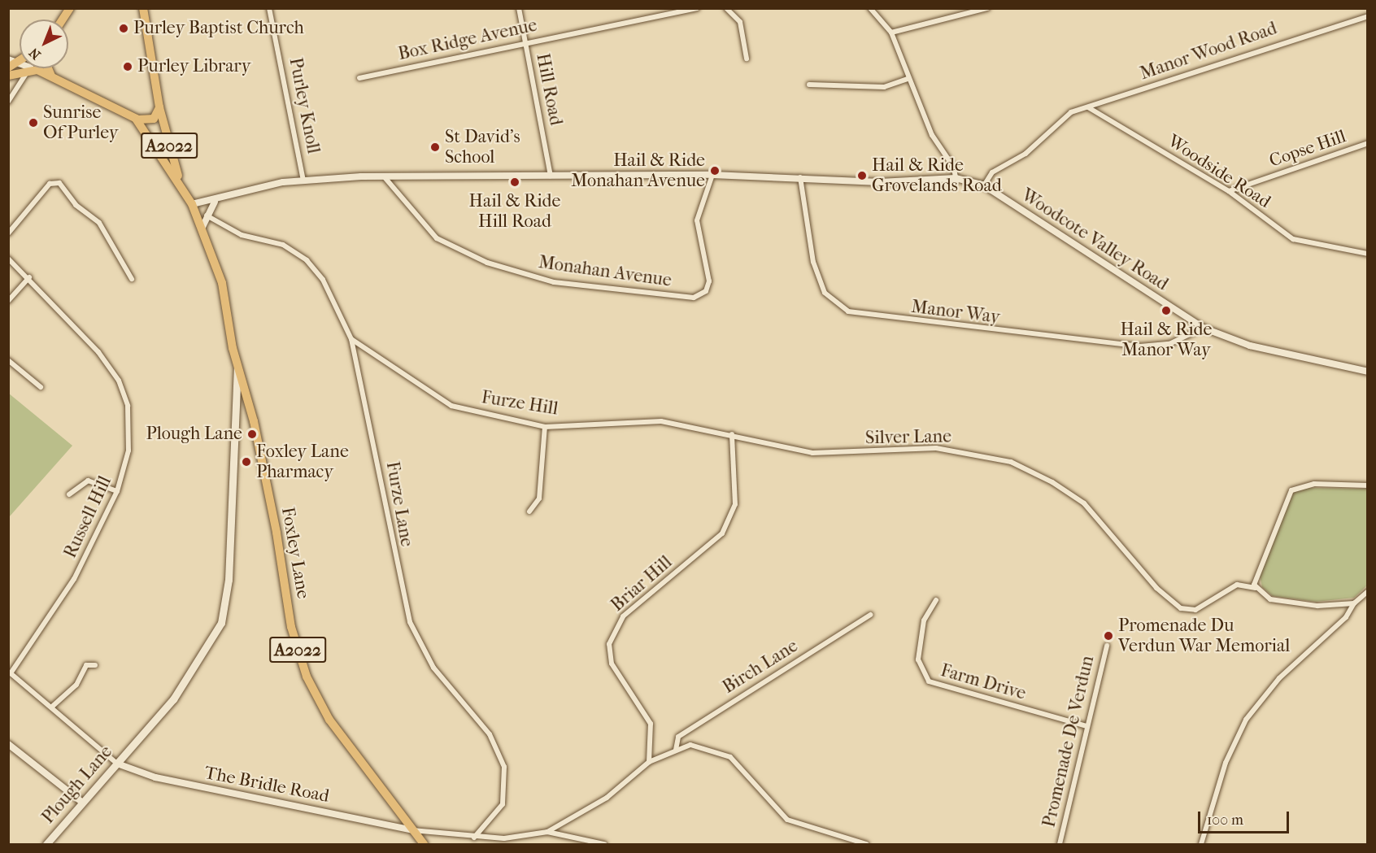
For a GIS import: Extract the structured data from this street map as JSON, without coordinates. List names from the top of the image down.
{
  "streets": {
    "main road": ["A2022", "Foxley Lane", "Plough Lane"],
    "street": [
      "Box Ridge Avenue",
      "Manor Wood Road",
      "Hill Road",
      "Purley Knoll",
      "Copse Hill",
      "Woodside Road",
      "Woodcote Valley Road",
      "Monahan Avenue",
      "Manor Way",
      "Furze Hill",
      "Silver Lane",
      "Furze Lane",
      "Russell Hill",
      "Briar Hill",
      "Birch Lane",
      "Farm Drive",
      "Promenade De Verdun",
      "The Bridle Road"
    ]
  },
  "crossings": [
    ["Box Ridge Avenue", "Hill Road"],
    ["Manor Wood Road", "Woodside Road"],
    ["Manor Wood Road", "Woodcote Valley Road"],
    ["Hill Road", "Woodcote Valley Road"],
    ["Purley Knoll", "Woodcote Valley Road"],
    ["A2022", "Foxley Lane"],
    ["Copse Hill", "Woodside Road"],
    ["Woodcote Valley Road", "Monahan Avenue"],
    ["Woodcote Valley Road", "Manor Way"],
    ["Woodcote Valley Road", "Foxley Lane"],
    ["Furze Hill", "Silver Lane"],
    ["Furze Hill", "Furze Lane"],
    ["Furze Hill", "Briar Hill"],
    ["Silver Lane", "Briar Hill"],
    ["Russell Hill", "Plough Lane"],
    ["Russell Hill", "The Bridle Road"],
    ["Foxley Lane", "Plough Lane"],
    ["Foxley Lane", "The Bridle Road"],
    ["Farm Drive", "Promenade De Verdun"],
    ["Plough Lane", "The Bridle Road"]
  ],
  "places": [
    "Purley Baptist Church",
    "Purley Library",
    "Sunrise Of Purley",
    "St David's School",
    "Hail & Ride Monahan Avenue",
    "Hail & Ride Grovelands Road",
    "Hail & Ride Hill Road",
    "Hail & Ride Manor Way",
    "Plough Lane",
    "Foxley Lane Pharmacy",
    "Promenade Du Verdun War Memorial"
  ],
  "scale_bar": "100 m",
  "north": "bottom left"
}
